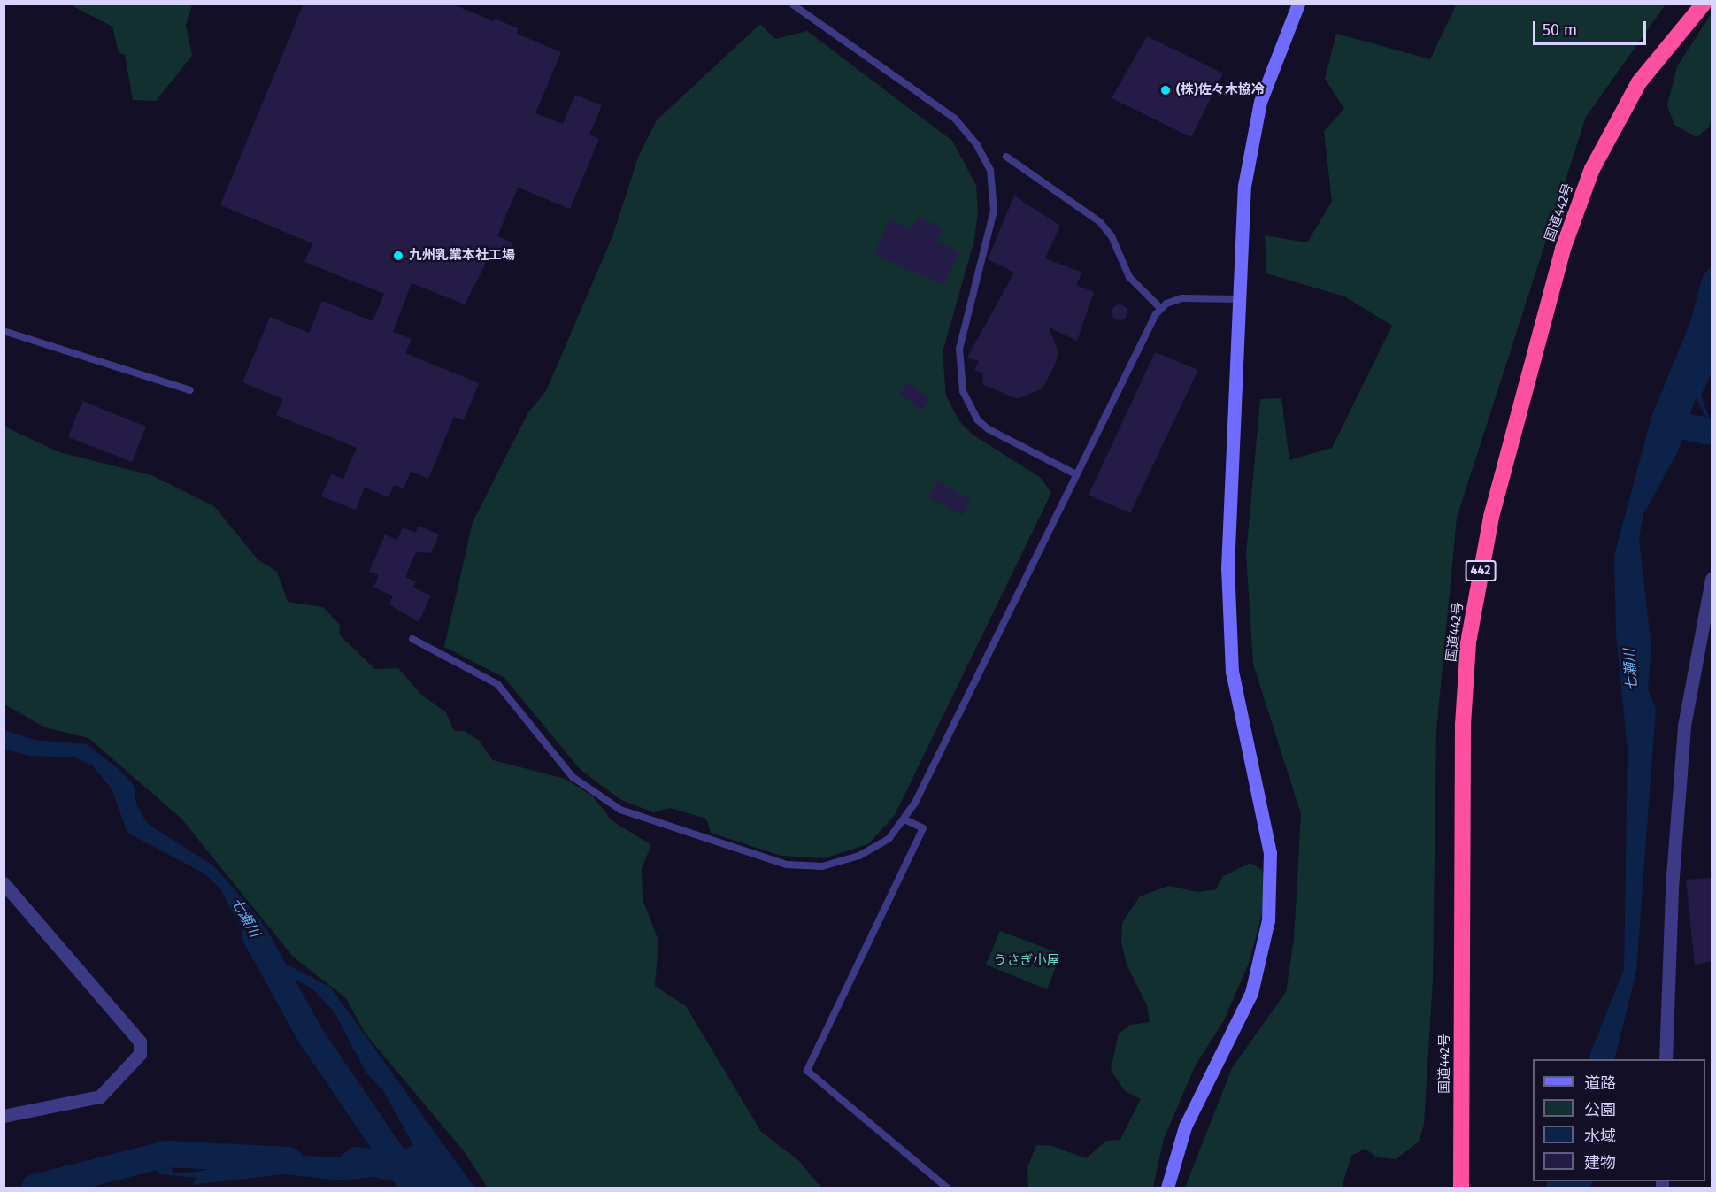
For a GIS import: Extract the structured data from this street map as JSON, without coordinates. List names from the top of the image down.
{
  "streets": {
    "highway": ["国道442号", "442"]
  },
  "water": ["七瀬川"],
  "parks": ["うさぎ小屋"],
  "places": ["(株)佐々木協冷", "九州乳業本社工場"],
  "legend": [
    "道路",
    "公園",
    "水域",
    "建物"
  ],
  "scale_bar": "50 m"
}
